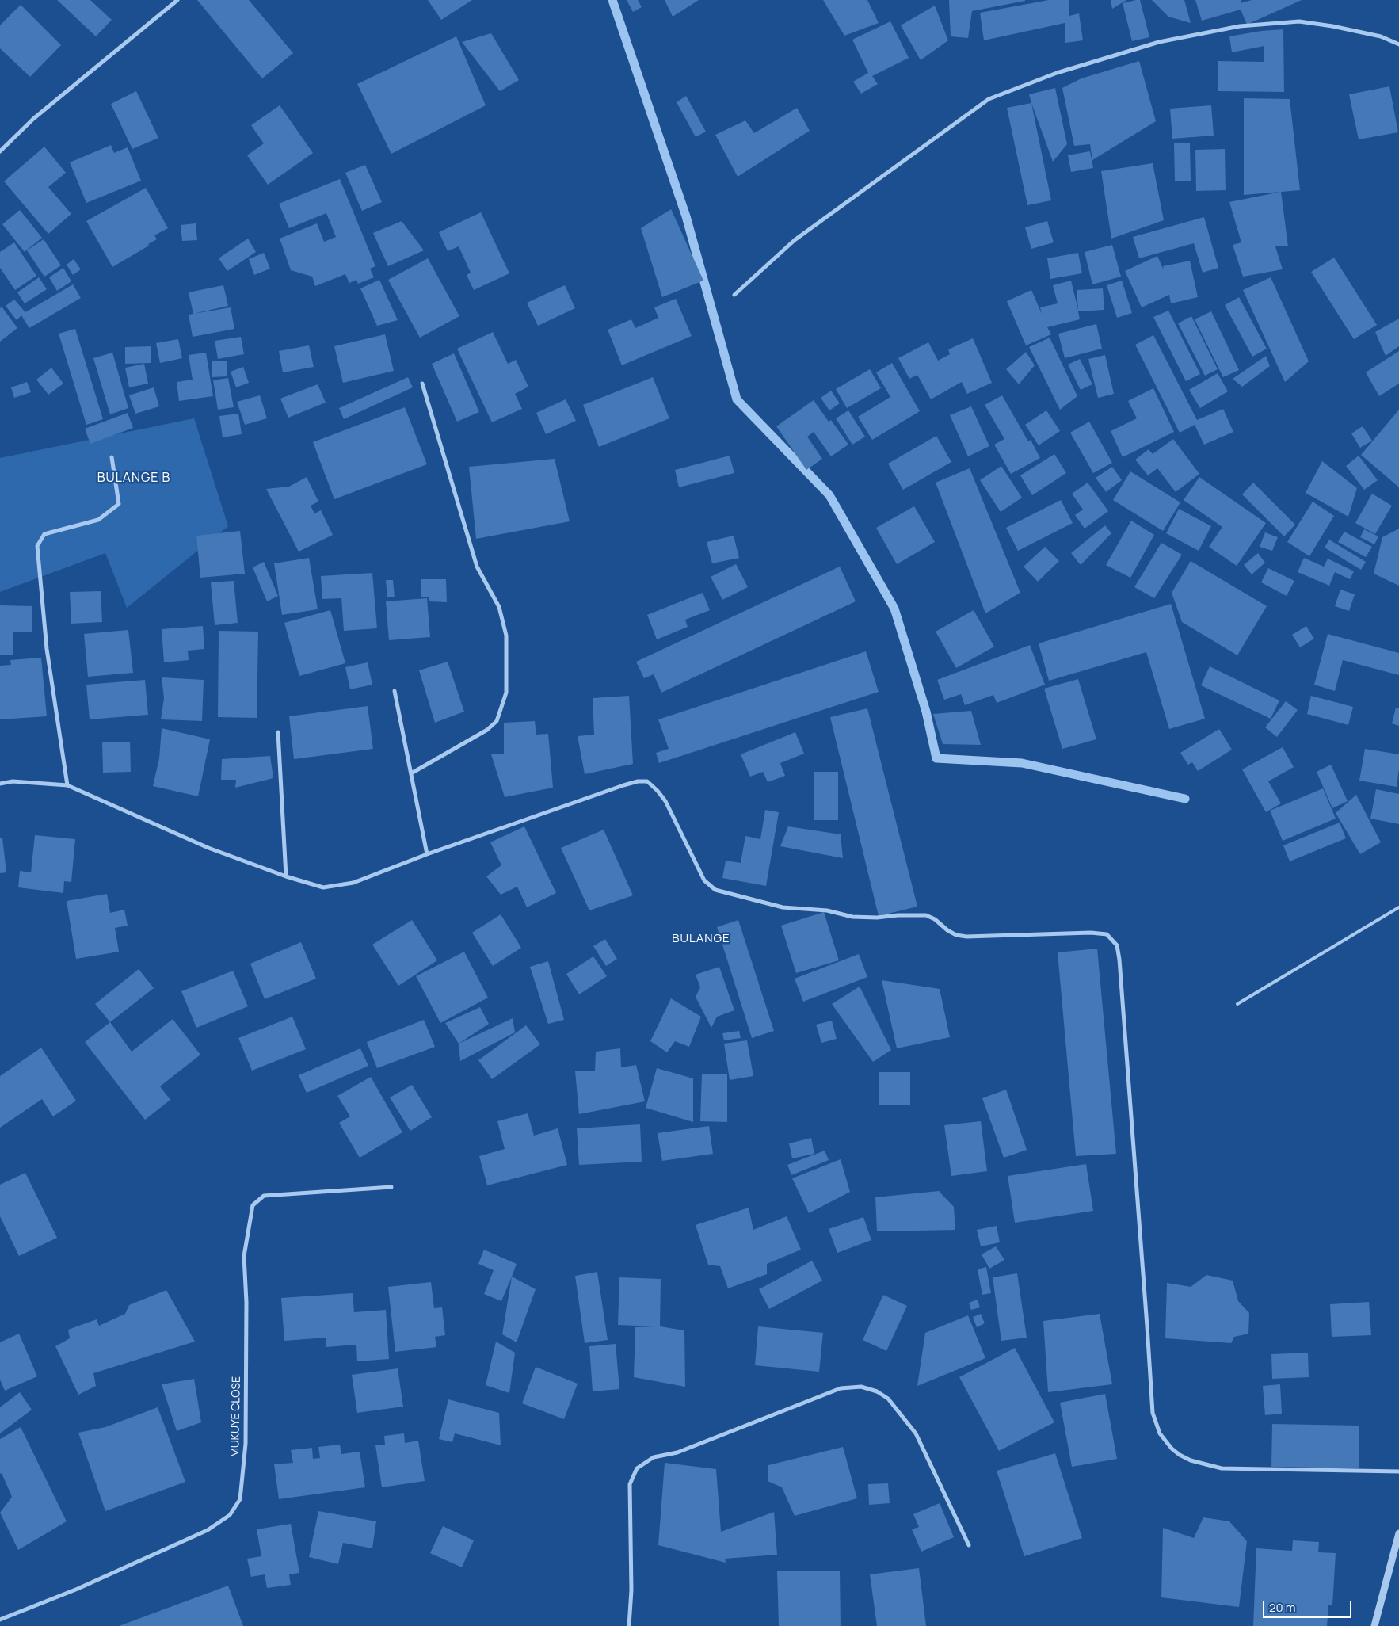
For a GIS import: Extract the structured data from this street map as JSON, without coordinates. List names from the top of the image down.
{
  "streets": {
    "street": ["MUKUYE CLOSE"]
  },
  "districts": ["BULANGE B", "BULANGE"],
  "scale_bar": "20 m"
}
